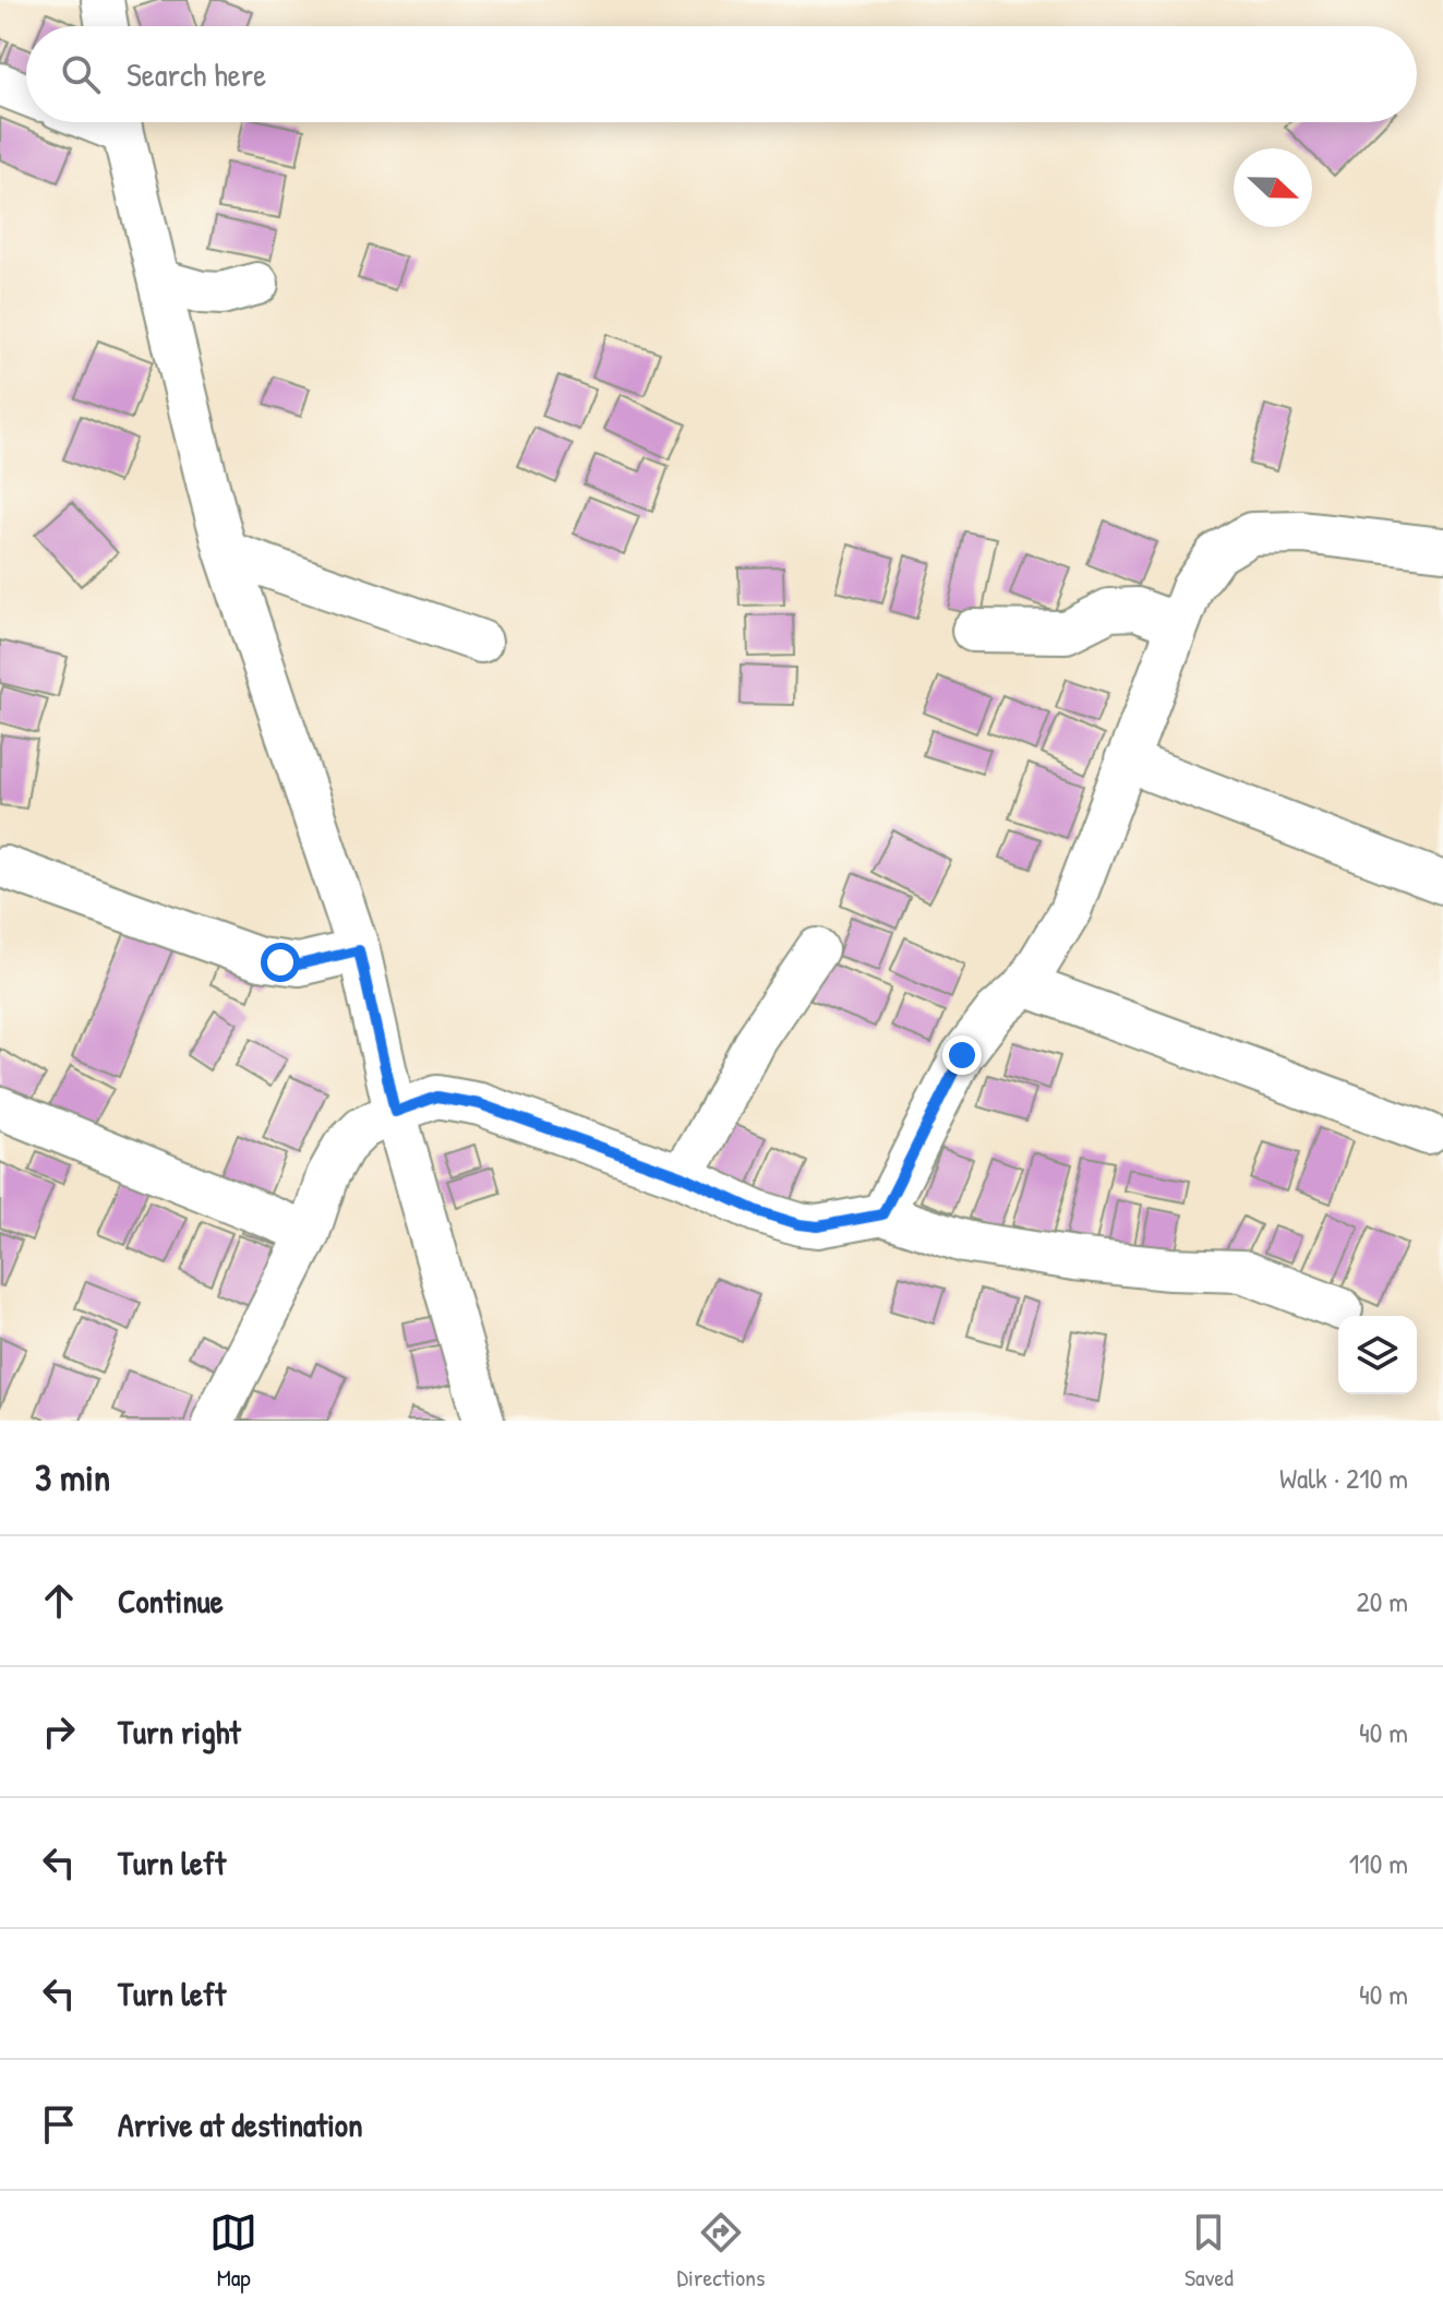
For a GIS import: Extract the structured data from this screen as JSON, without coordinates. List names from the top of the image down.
{
  "north": "right",
  "page": {
    "search": "Search here",
    "heading": ["3 min", "Walk · 210 m"],
    "list": [
      ["Continue", "20 m"],
      ["Turn right", "40 m"],
      ["Turn left", "110 m"],
      ["Turn left", "40 m"],
      "Arrive at destination"
    ],
    "nav": ["Map", "Directions", "Saved"]
  }
}
